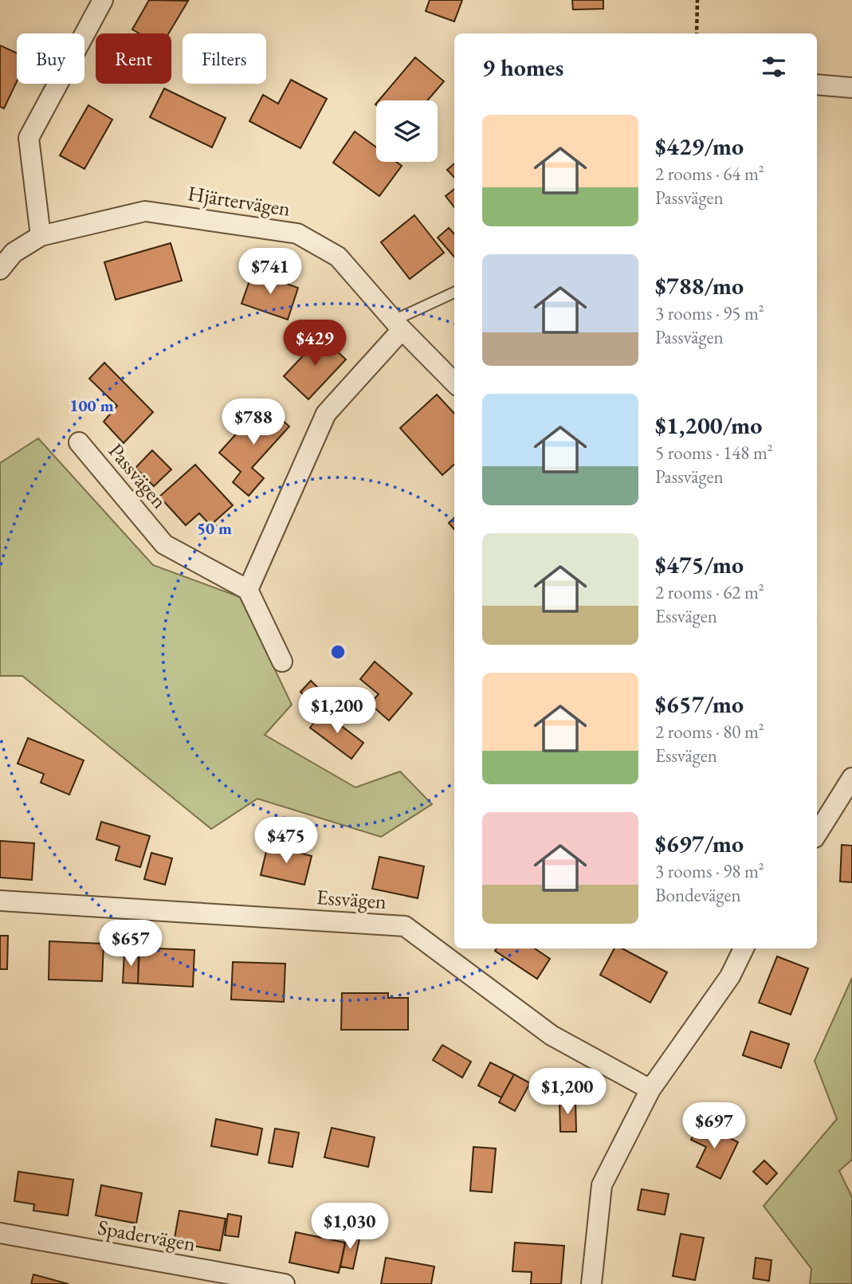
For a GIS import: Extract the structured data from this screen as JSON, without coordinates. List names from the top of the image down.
{
  "streets": {
    "street": [
      "Hjärtervägen",
      "Passvägen",
      "Essvägen",
      "Spadervägen"
    ]
  },
  "page": {
    "chip": ["Buy", "Rent", "Filters"],
    "heading": "9 homes",
    "list": [
      {
        "name": "$429/mo",
        "note": "2 rooms · 64 m² · Passvägen"
      },
      {
        "name": "$788/mo",
        "note": "3 rooms · 95 m² · Passvägen"
      },
      {
        "name": "$1,200/mo",
        "note": "5 rooms · 148 m² · Passvägen"
      },
      {
        "name": "$475/mo",
        "note": "2 rooms · 62 m² · Essvägen"
      },
      {
        "name": "$657/mo",
        "note": "2 rooms · 80 m² · Essvägen"
      },
      {
        "name": "$697/mo",
        "note": "3 rooms · 98 m² · Bondevägen"
      }
    ],
    "price": [
      "$741",
      "$429",
      "$788",
      "$1,200",
      "$475",
      "$657",
      "$1,200",
      "$697",
      "$1,030"
    ]
  },
  "rings": ["100 m", "50 m"]
}
